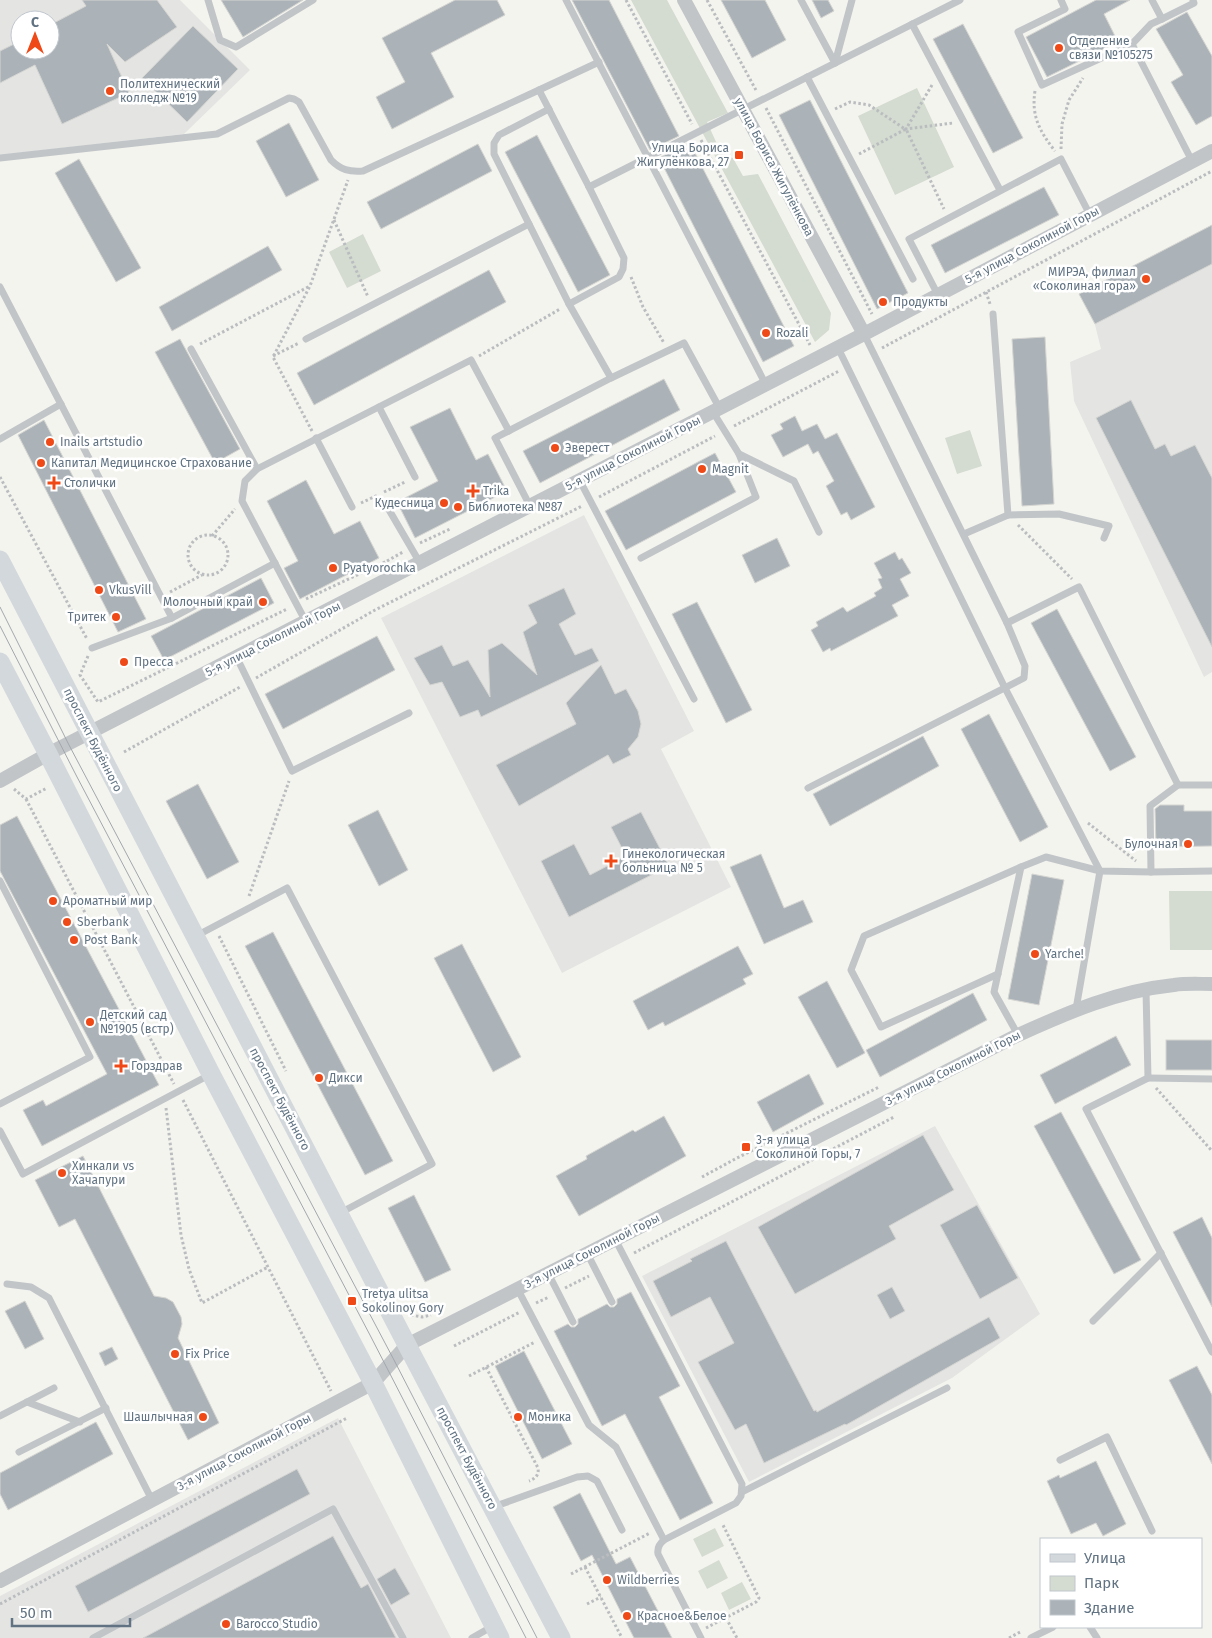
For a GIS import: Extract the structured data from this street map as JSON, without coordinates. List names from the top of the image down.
{
  "streets": {
    "main road": ["проспект Будённого"],
    "street": ["улица Бориса Жигулёнкова", "5-я улица Соколиной Горы", "3-я улица Соколиной Горы"]
  },
  "crossings": [
    ["улица Бориса Жигулёнкова", "5-я улица Соколиной Горы"],
    ["5-я улица Соколиной Горы", "проспект Будённого"],
    ["проспект Будённого", "3-я улица Соколиной Горы"]
  ],
  "places": {
    "other": [
      "Отделение связи №105275",
      "Политехнический колледж №19",
      "МИРЭА, филиал «Соколиная гора»",
      "Продукты",
      "Rozali",
      "Inails artstudio",
      "Эверест",
      "Капитал Медицинское Страхование",
      "Magnit",
      "Кудесница",
      "Библиотека №87",
      "Pyatyorochka",
      "VkusVill",
      "Молочный край",
      "Тритек",
      "Пресса",
      "Булочная",
      "Ароматный мир",
      "Sberbank",
      "Post Bank",
      "Yarche!",
      "Детский сад №1905 (встр)",
      "Дикси",
      "Хинкали vs Хачапури",
      "Fix Price",
      "Шашлычная",
      "Моника",
      "Wildberries",
      "Красное&Белое",
      "Barocco Studio"
    ],
    "transit": ["Улица Бориса Жигулёнкова, 27", "3-я улица Соколиной Горы, 7", "Tretya ulitsa Sokolinoy Gory"],
    "health": [
      "Столички",
      "Trika",
      "Гинекологическая больница № 5",
      "Горздрав"
    ]
  },
  "legend": ["Улица", "Парк", "Здание"],
  "scale_bar": "50 m",
  "north": "top"
}
